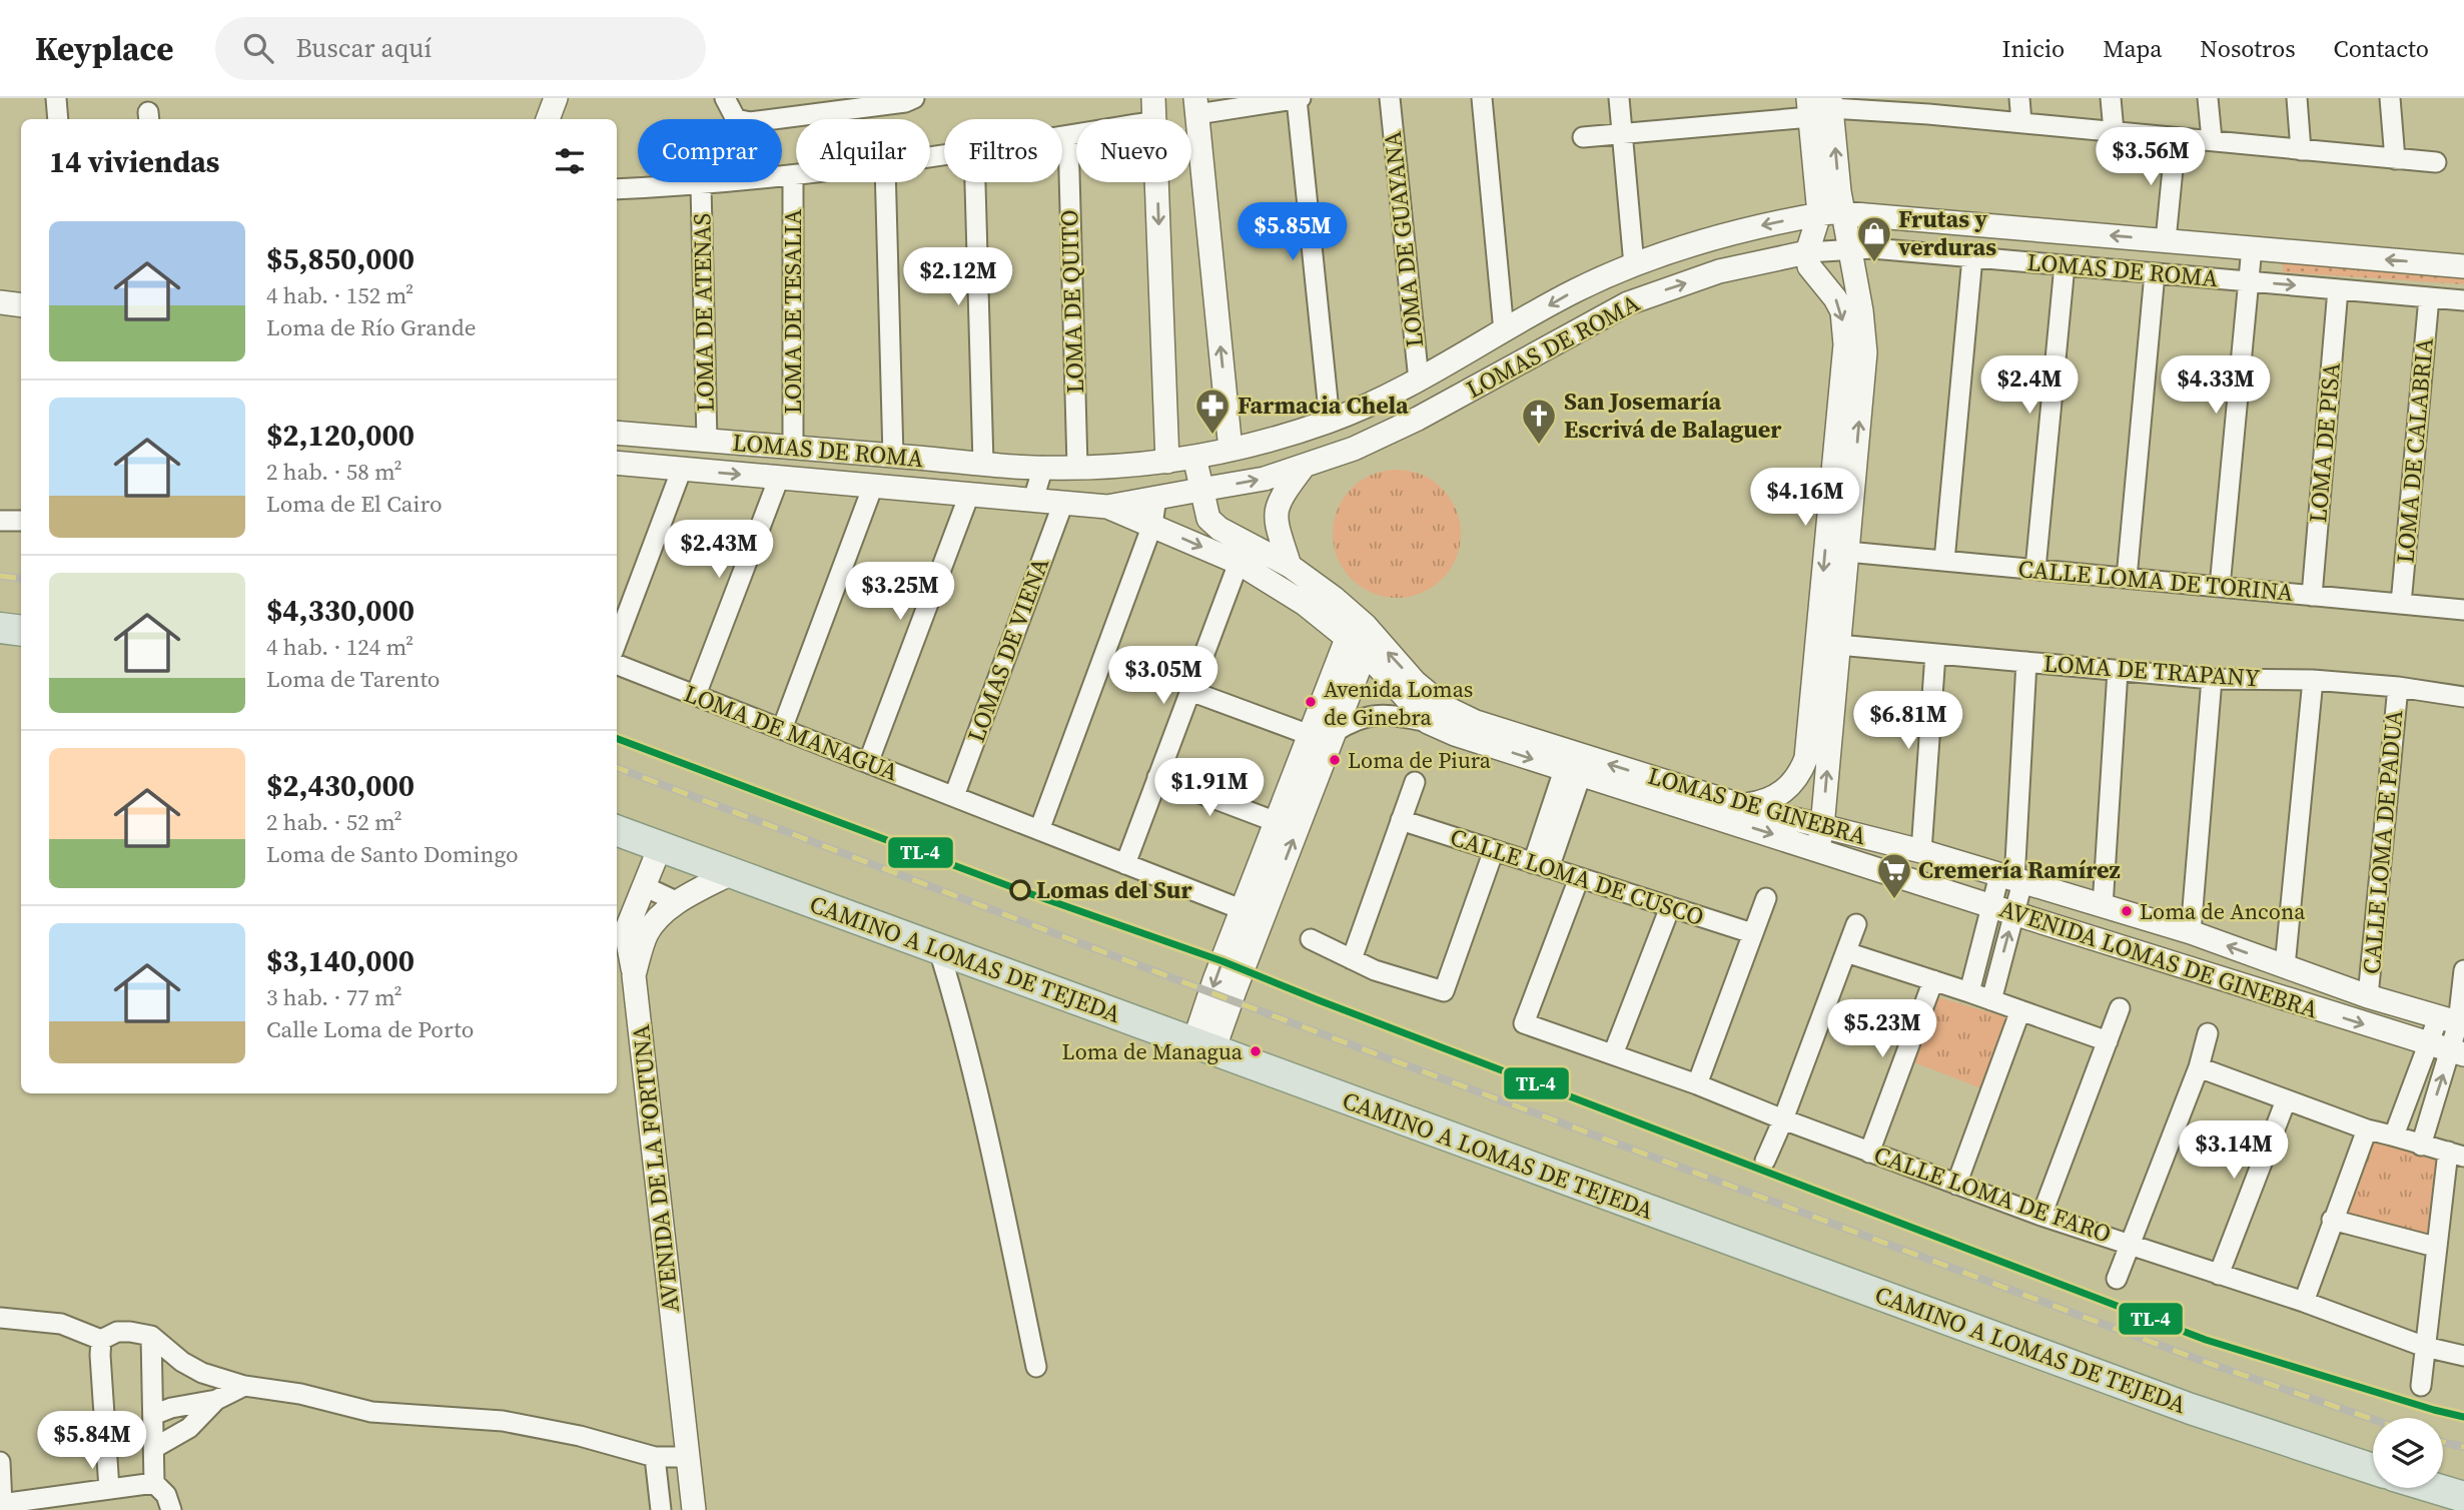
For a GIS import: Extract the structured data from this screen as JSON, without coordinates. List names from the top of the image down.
{
  "streets": {
    "main road": ["CAMINO A LOMAS DE TEJEDA"],
    "street": [
      "LOMA DE GUAYANA",
      "LOMAS DE ROMA",
      "LOMA DE QUITO",
      "LOMA DE TESALIA",
      "LOMA DE ATENAS",
      "LOMA DE PISA",
      "LOMA DE CALABRIA",
      "CALLE LOMA DE TORINA",
      "LOMAS DE VIENA",
      "LOMA DE TRAPANY",
      "LOMA DE MANAGUA",
      "LOMAS DE GINEBRA",
      "CALLE LOMA DE PADUA",
      "CALLE LOMA DE CUSCO",
      "AVENIDA LOMAS DE GINEBRA",
      "AVENIDA DE LA FORTUNA",
      "CALLE LOMA DE FARO"
    ]
  },
  "crossings": [
    ["LOMA DE GUAYANA", "LOMAS DE ROMA"],
    ["LOMAS DE ROMA", "LOMA DE QUITO"],
    ["LOMAS DE ROMA", "LOMA DE TESALIA"],
    ["LOMAS DE ROMA", "LOMA DE ATENAS"],
    ["LOMAS DE ROMA", "LOMA DE PISA"],
    ["LOMAS DE ROMA", "LOMA DE CALABRIA"],
    ["LOMAS DE ROMA", "LOMAS DE VIENA"],
    ["LOMAS DE ROMA", "LOMAS DE GINEBRA"],
    ["LOMA DE PISA", "CALLE LOMA DE TORINA"],
    ["LOMA DE CALABRIA", "CALLE LOMA DE TORINA"],
    ["LOMAS DE VIENA", "LOMA DE MANAGUA"],
    ["LOMA DE TRAPANY", "CALLE LOMA DE PADUA"],
    ["LOMAS DE GINEBRA", "CALLE LOMA DE PADUA"],
    ["LOMAS DE GINEBRA", "AVENIDA LOMAS DE GINEBRA"],
    ["CALLE LOMA DE CUSCO", "CALLE LOMA DE FARO"],
    ["CAMINO A LOMAS DE TEJEDA", "AVENIDA DE LA FORTUNA"]
  ],
  "one_way": ["LOMAS DE GINEBRA"],
  "places": {
    "shop": ["Frutas y verduras"],
    "pharmacy": ["Farmacia Chela"],
    "church": ["San Josemaría Escrivá de Balaguer"],
    "other": [
      "Avenida Lomas de Ginebra",
      "Loma de Piura",
      "Lomas del Sur",
      "Loma de Ancona",
      "Loma de Managua"
    ],
    "supermarket": ["Cremería Ramírez"]
  },
  "lines": ["transit line TL-4"],
  "page": {
    "header": "Keyplace",
    "search": "Buscar aquí",
    "nav": [
      "Inicio",
      "Mapa",
      "Nosotros",
      "Contacto"
    ],
    "chip": [
      "Comprar",
      "Alquilar",
      "Filtros",
      "Nuevo"
    ],
    "heading": "14 viviendas",
    "price": [
      "$3.56M",
      "$5.85M",
      "$2.12M",
      "$2.4M",
      "$4.33M",
      "$4.16M",
      "$2.43M",
      "$3.25M",
      "$3.05M",
      "$6.81M",
      "$1.91M",
      "$5.23M",
      "$3.14M",
      "$5.84M"
    ],
    "list": [
      {
        "name": "$5,850,000",
        "note": "4 hab. · 152 m² · Loma de Río Grande"
      },
      {
        "name": "$2,120,000",
        "note": "2 hab. · 58 m² · Loma de El Cairo"
      },
      {
        "name": "$4,330,000",
        "note": "4 hab. · 124 m² · Loma de Tarento"
      },
      {
        "name": "$2,430,000",
        "note": "2 hab. · 52 m² · Loma de Santo Domingo"
      },
      {
        "name": "$3,140,000",
        "note": "3 hab. · 77 m² · Calle Loma de Porto"
      }
    ]
  }
}
